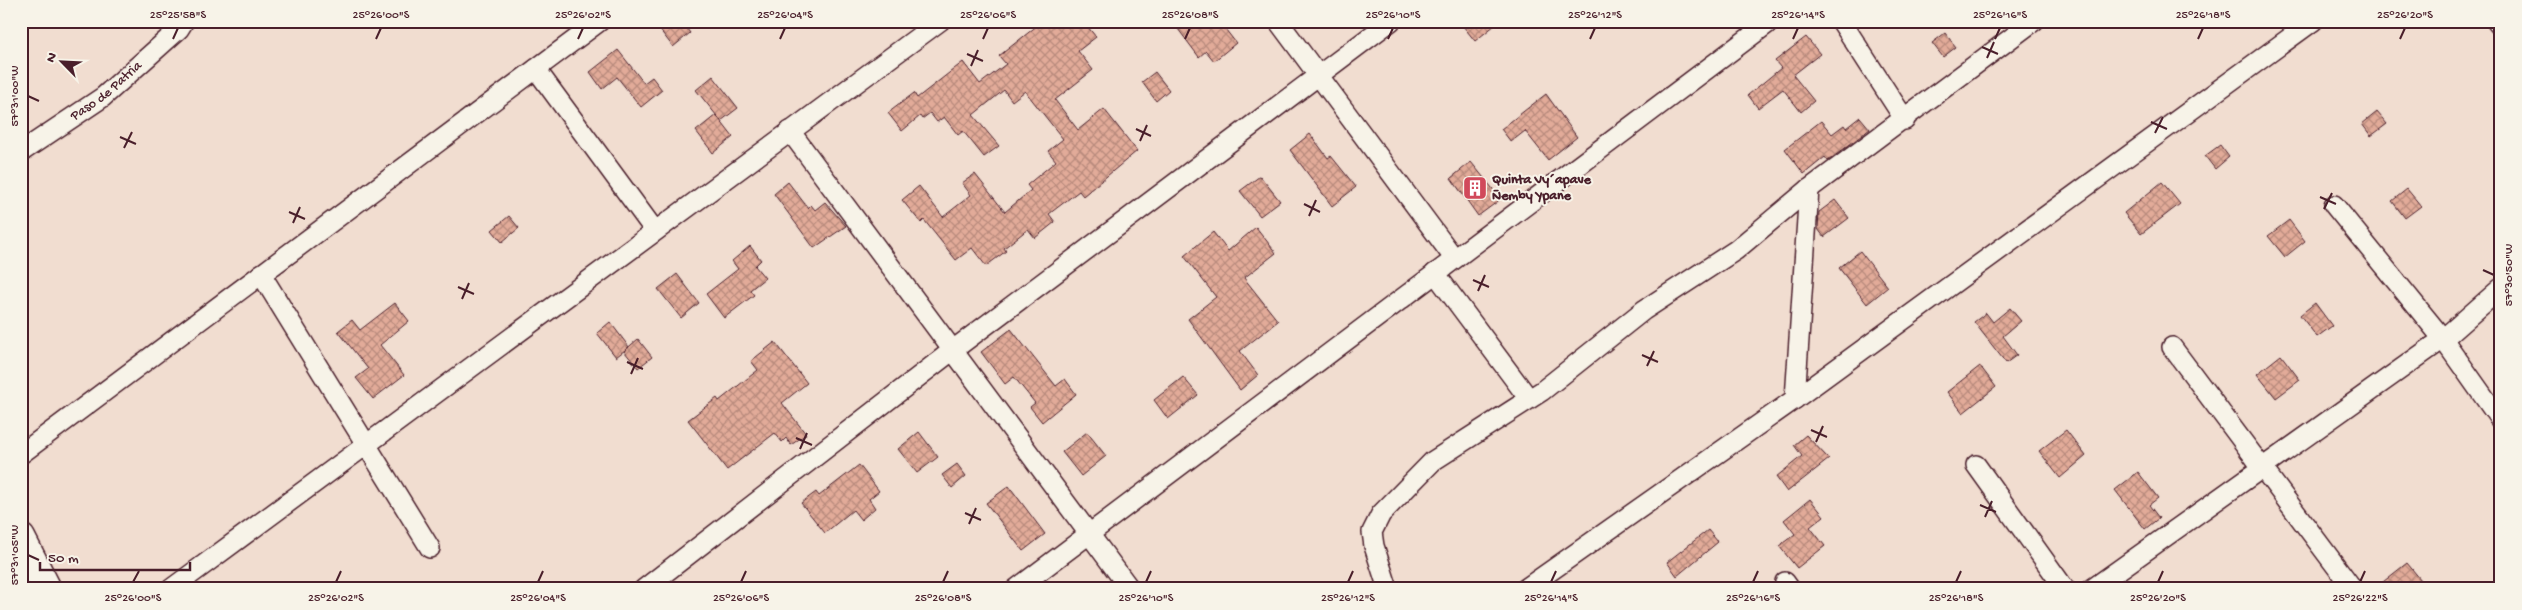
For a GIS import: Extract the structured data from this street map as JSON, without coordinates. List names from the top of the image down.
{
  "streets": {
    "street": ["Paso de Patria"]
  },
  "places": {
    "building": ["Quinta Vy´apave Ñemby Ypane"]
  },
  "scale_bar": "50 m",
  "north": "top left",
  "coordinates": [
    "25°25'58\"S",
    "25°26'00\"S",
    "25°26'02\"S",
    "25°26'04\"S",
    "25°26'06\"S",
    "25°26'08\"S",
    "25°26'10\"S",
    "25°26'12\"S",
    "25°26'14\"S",
    "25°26'16\"S",
    "25°26'18\"S",
    "25°26'20\"S",
    "57°31'00\"W",
    "57°30'50\"W",
    "57°31'05\"W",
    "25°26'22\"S"
  ]
}
